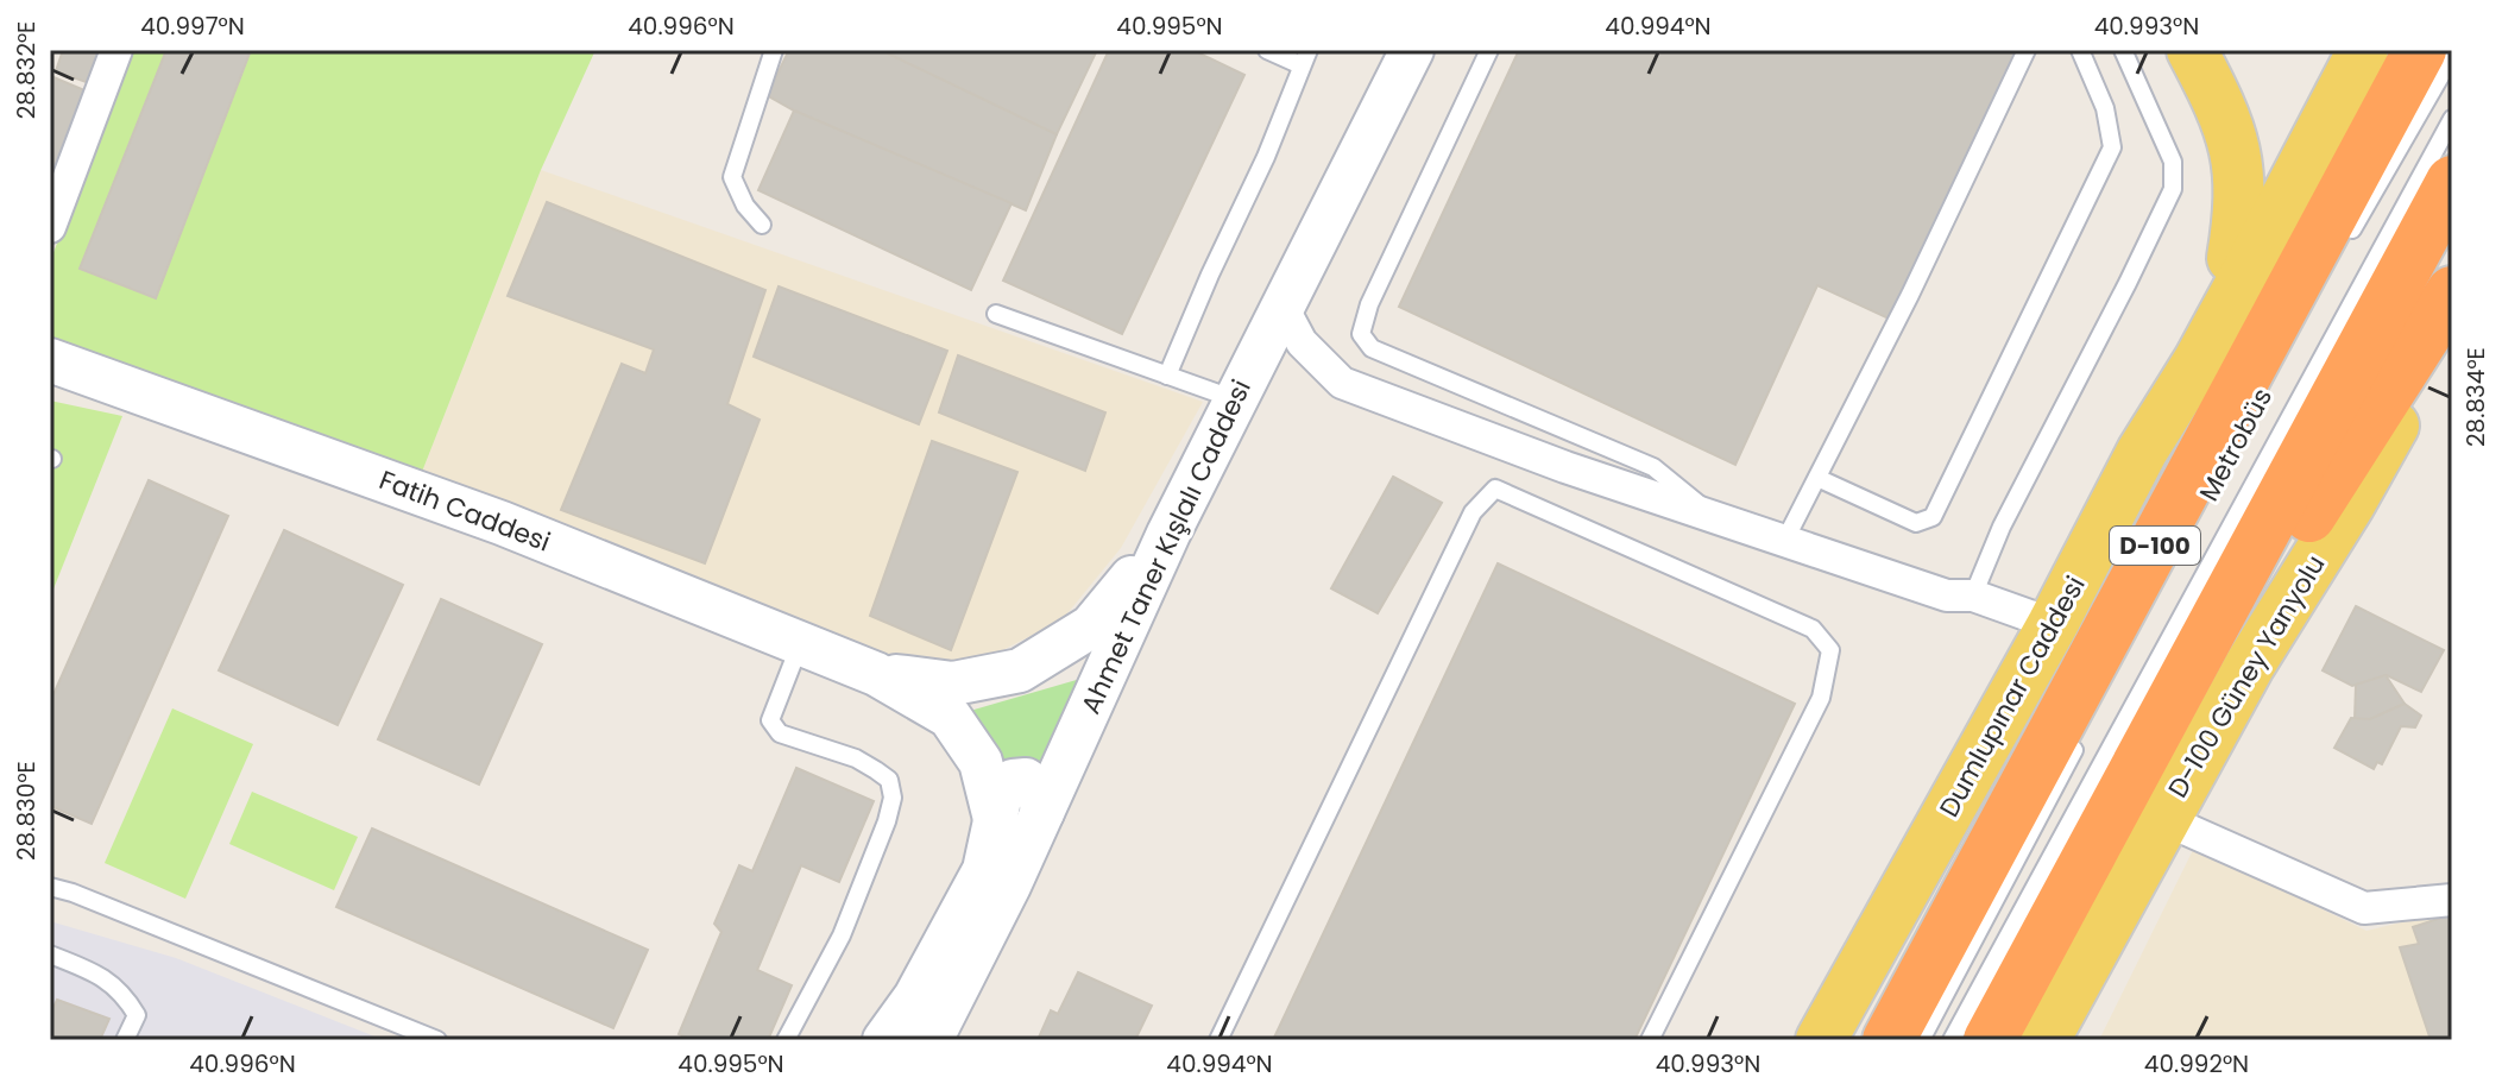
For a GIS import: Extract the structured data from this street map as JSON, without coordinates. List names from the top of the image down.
{
  "streets": {
    "highway": ["D-100"],
    "main road": [
      "Fatih Caddesi",
      "Ahmet Taner Kışlalı Caddesi",
      "D-100 Güney Yanyolu",
      "Dumlupınar Caddesi"
    ],
    "lane": ["Metrobüs"]
  },
  "coordinates": [
    "40.997°N",
    "40.996°N",
    "40.995°N",
    "40.994°N",
    "40.993°N",
    "28.832°E",
    "28.834°E",
    "28.830°E",
    "40.992°N"
  ]
}
